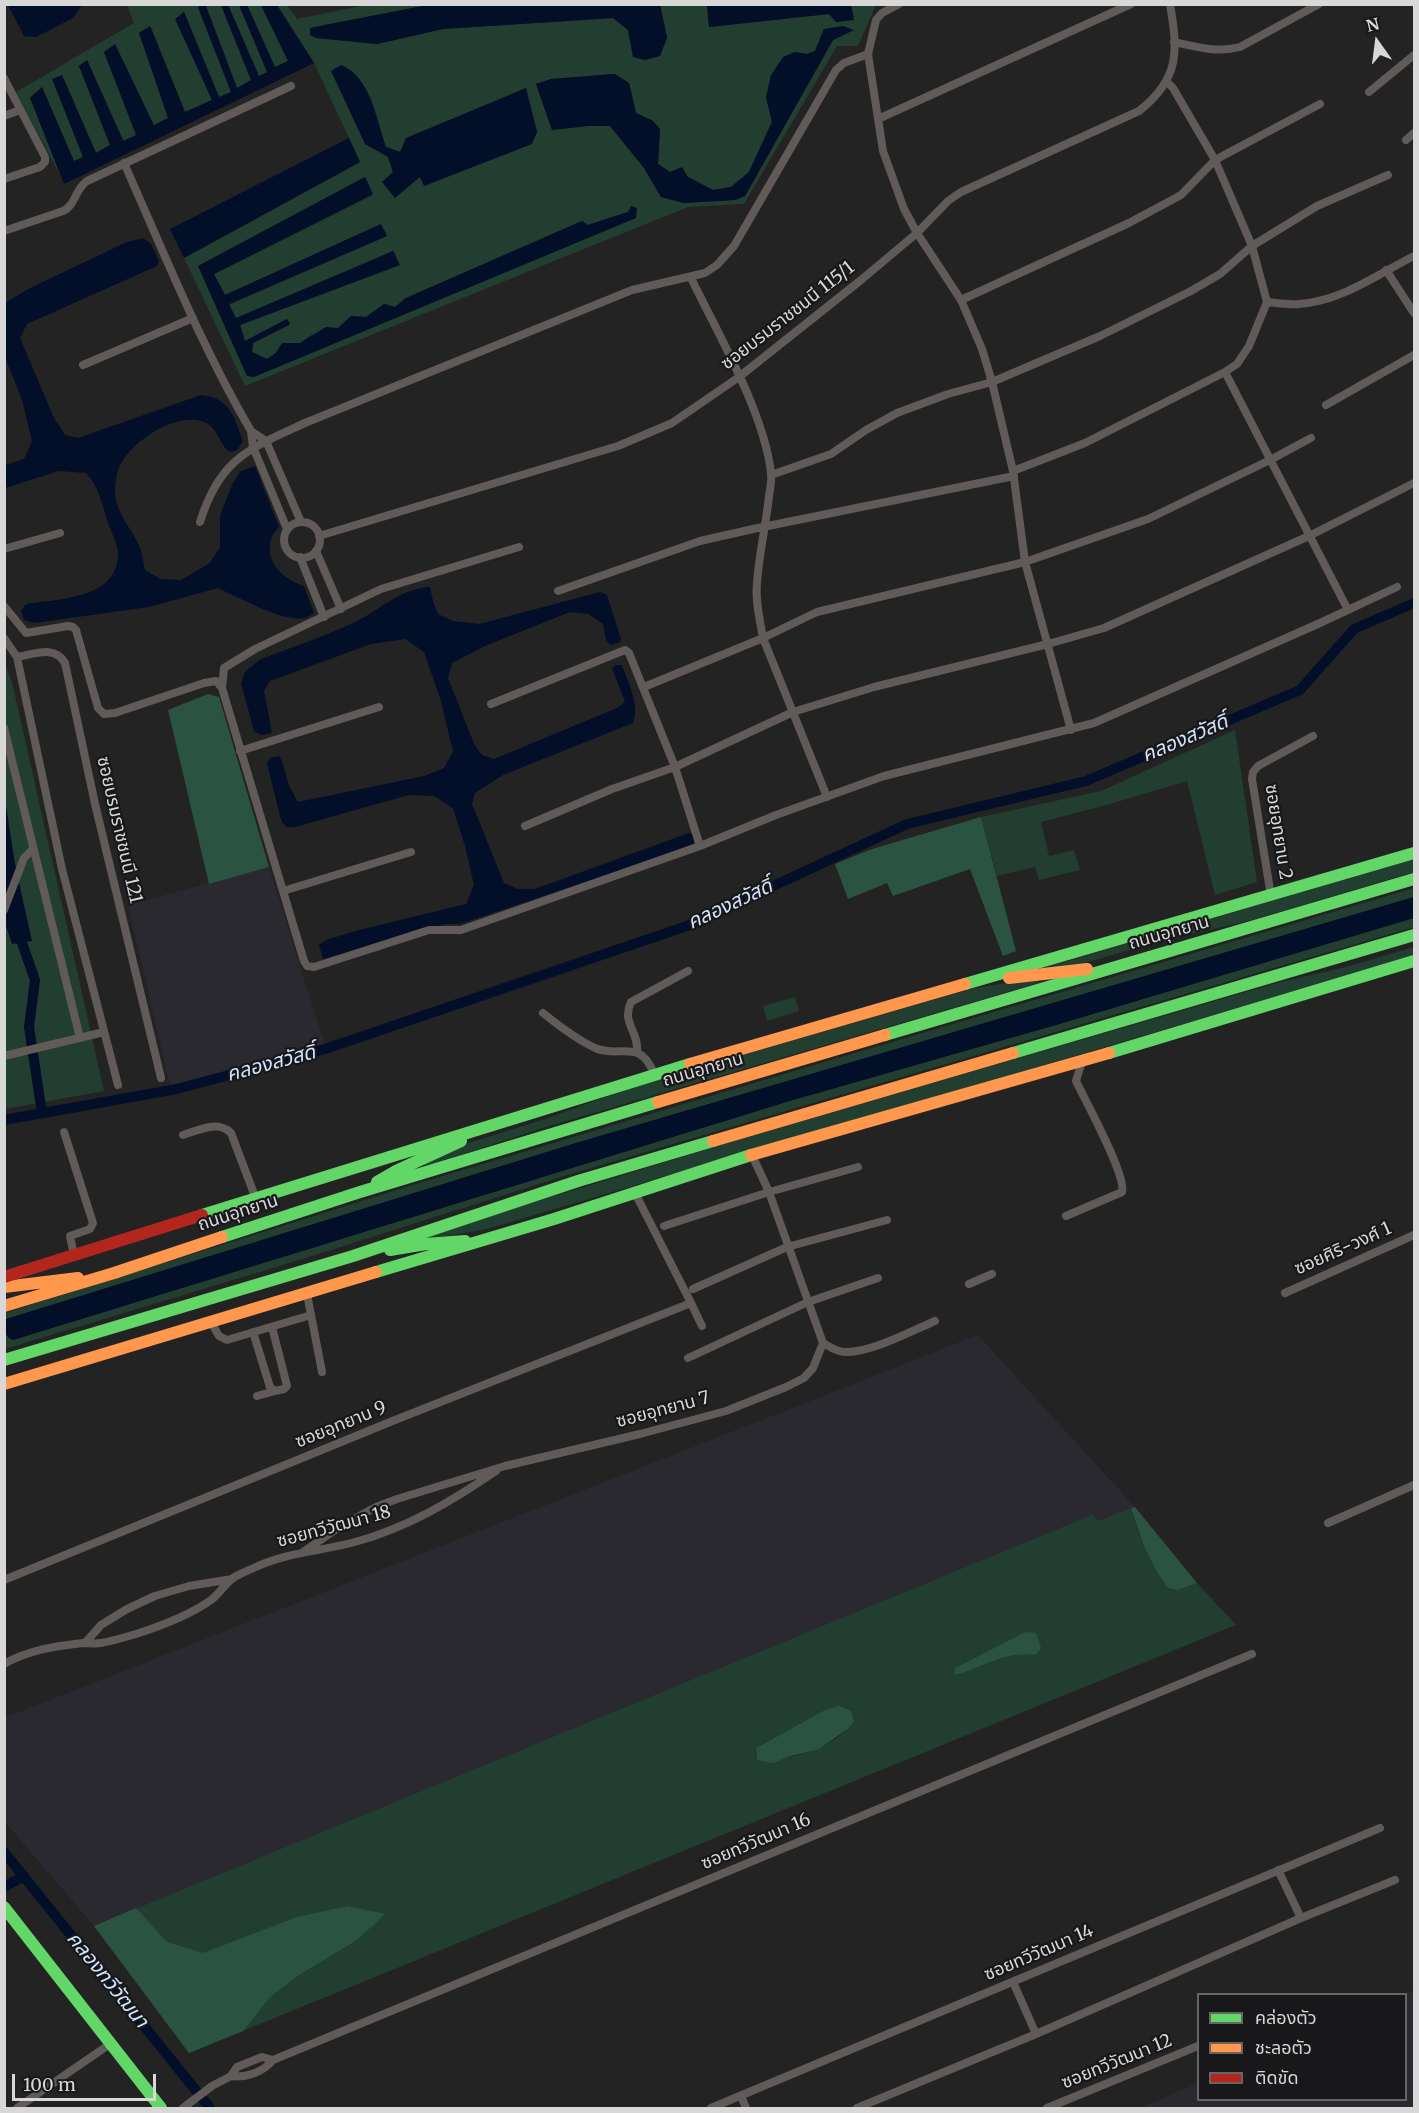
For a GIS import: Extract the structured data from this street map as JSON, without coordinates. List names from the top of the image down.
{
  "streets": {
    "main road": ["ถนนอุทยาน"],
    "street": [
      "ซอยบรมราชชนนี 115/1",
      "ซอยบรมราชชนนี 121",
      "ซอยอุทยาน 2",
      "ซอยศิริ-วงศ์ 1",
      "ซอยอุทยาน 7",
      "ซอยอุทยาน 9",
      "ซอยทวีวัฒนา 18",
      "ซอยทวีวัฒนา 16",
      "ซอยทวีวัฒนา 14",
      "ซอยทวีวัฒนา 12"
    ]
  },
  "crossings": [
    ["ซอยอุทยาน 2", "ถนนอุทยาน"],
    ["ซอยอุทยาน 7", "ซอยทวีวัฒนา 18"]
  ],
  "water": ["คลองสวัสดิ์", "คลองทวีวัฒนา"],
  "legend": ["คล่องตัว", "ชะลอตัว", "ติดขัด"],
  "scale_bar": "100 m",
  "north": "top"
}
